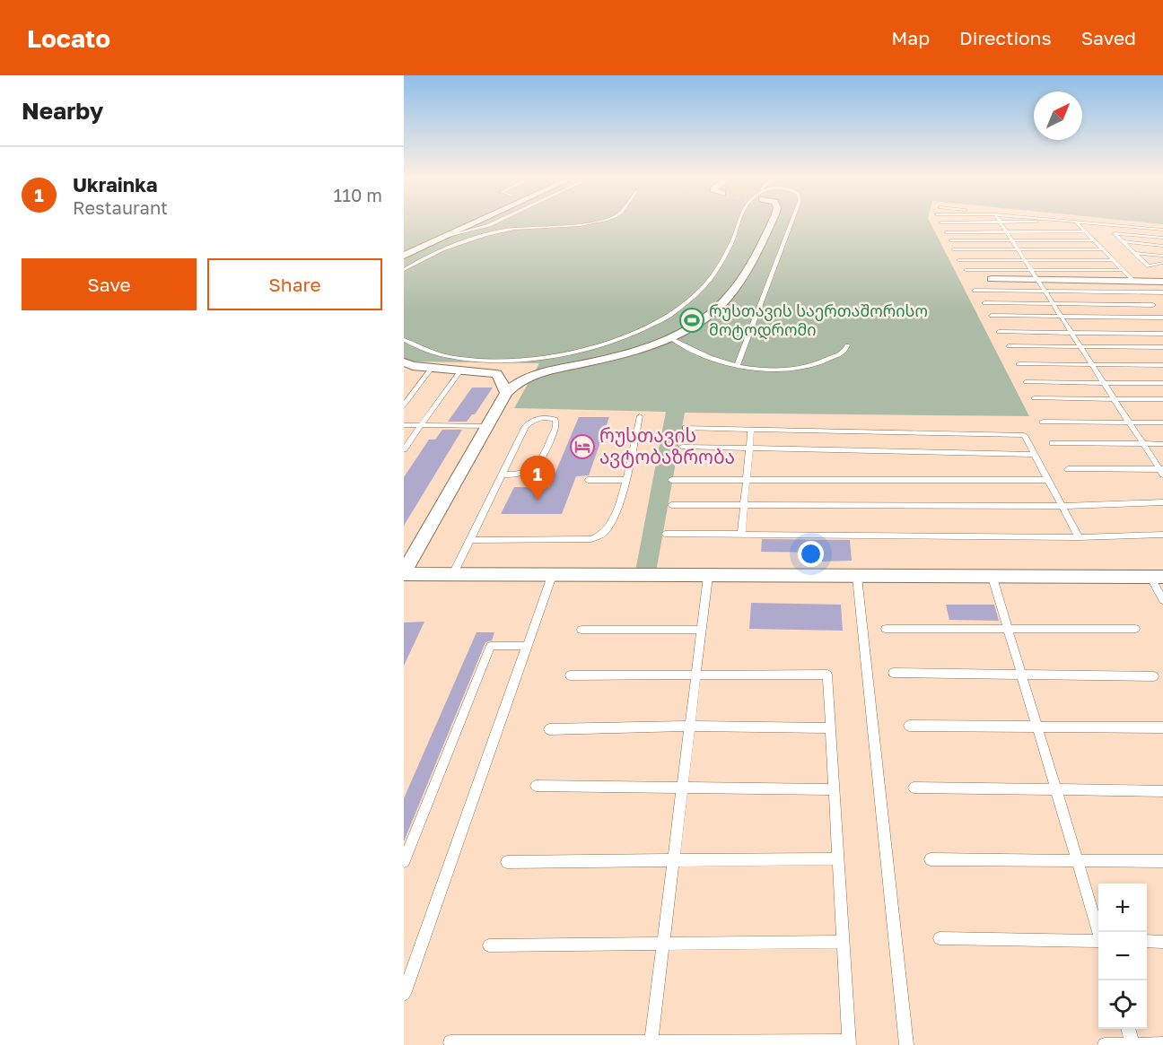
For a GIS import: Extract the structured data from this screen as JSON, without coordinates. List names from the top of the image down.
{
  "places": {
    "sports": ["რუსთავის საერთაშორისო მოტოდრომი"],
    "hotel": ["რუსთავის ავტობაზრობა"]
  },
  "north": "top right",
  "page": {
    "header": "Locato",
    "nav": ["Map", "Directions", "Saved"],
    "heading": "Nearby",
    "list": [
      {
        "mark": "1",
        "name": "Ukrainka",
        "note": "Restaurant",
        "value": "110 m"
      }
    ],
    "buttons": ["Save", "Share"],
    "pins": "1",
    "map_buttons": ["+", "−"]
  }
}
